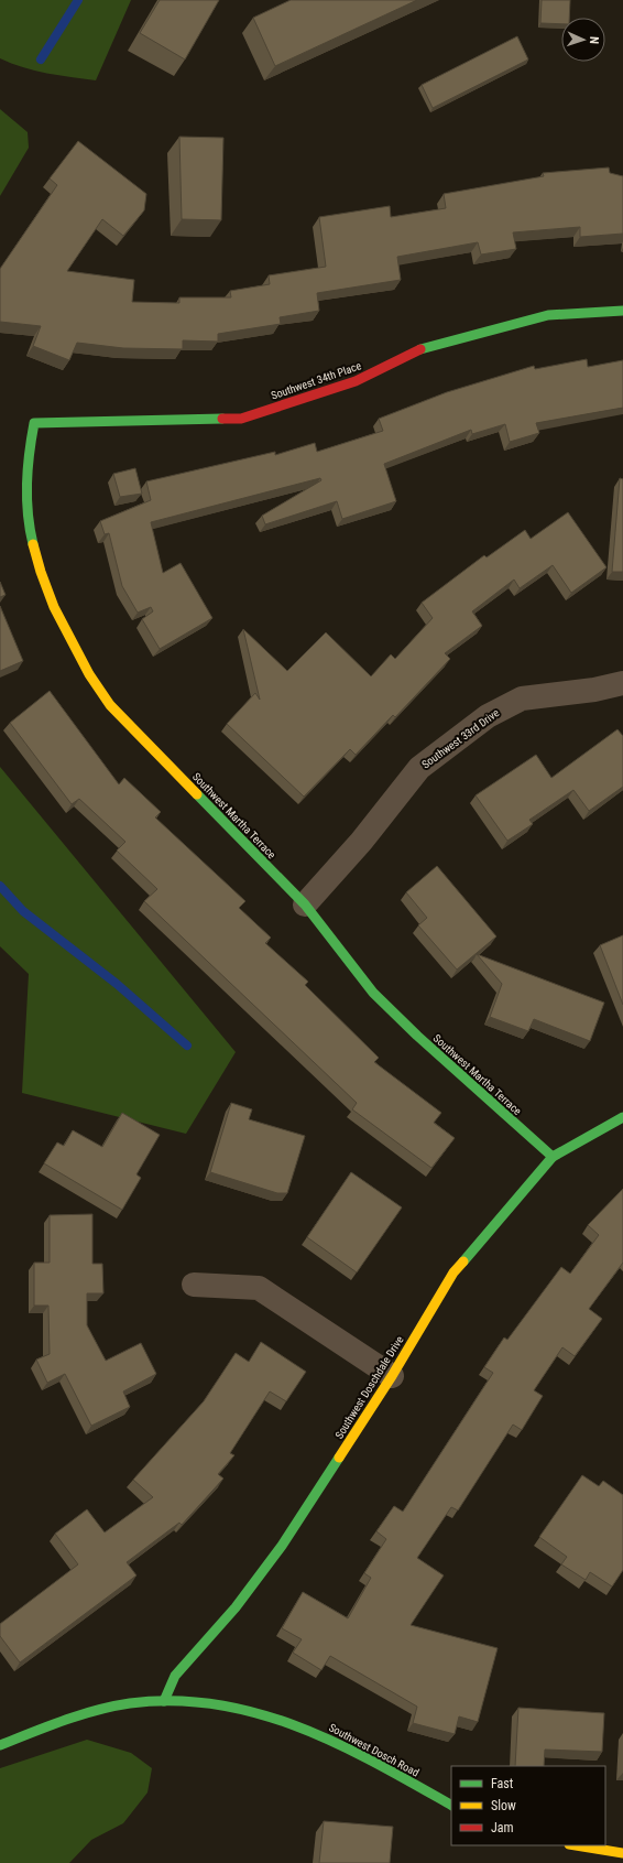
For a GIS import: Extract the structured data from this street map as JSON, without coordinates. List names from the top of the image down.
{
  "streets": {
    "street": [
      "Southwest 34th Place",
      "Southwest 33rd Drive",
      "Southwest Martha Terrace",
      "Southwest Doschdale Drive",
      "Southwest Dosch Road"
    ]
  },
  "crossings": [
    ["Southwest 34th Place", "Southwest Martha Terrace"],
    ["Southwest 33rd Drive", "Southwest Martha Terrace"],
    ["Southwest Martha Terrace", "Southwest Doschdale Drive"],
    ["Southwest Doschdale Drive", "Southwest Dosch Road"]
  ],
  "legend": ["Fast", "Slow", "Jam"],
  "north": "right"
}
